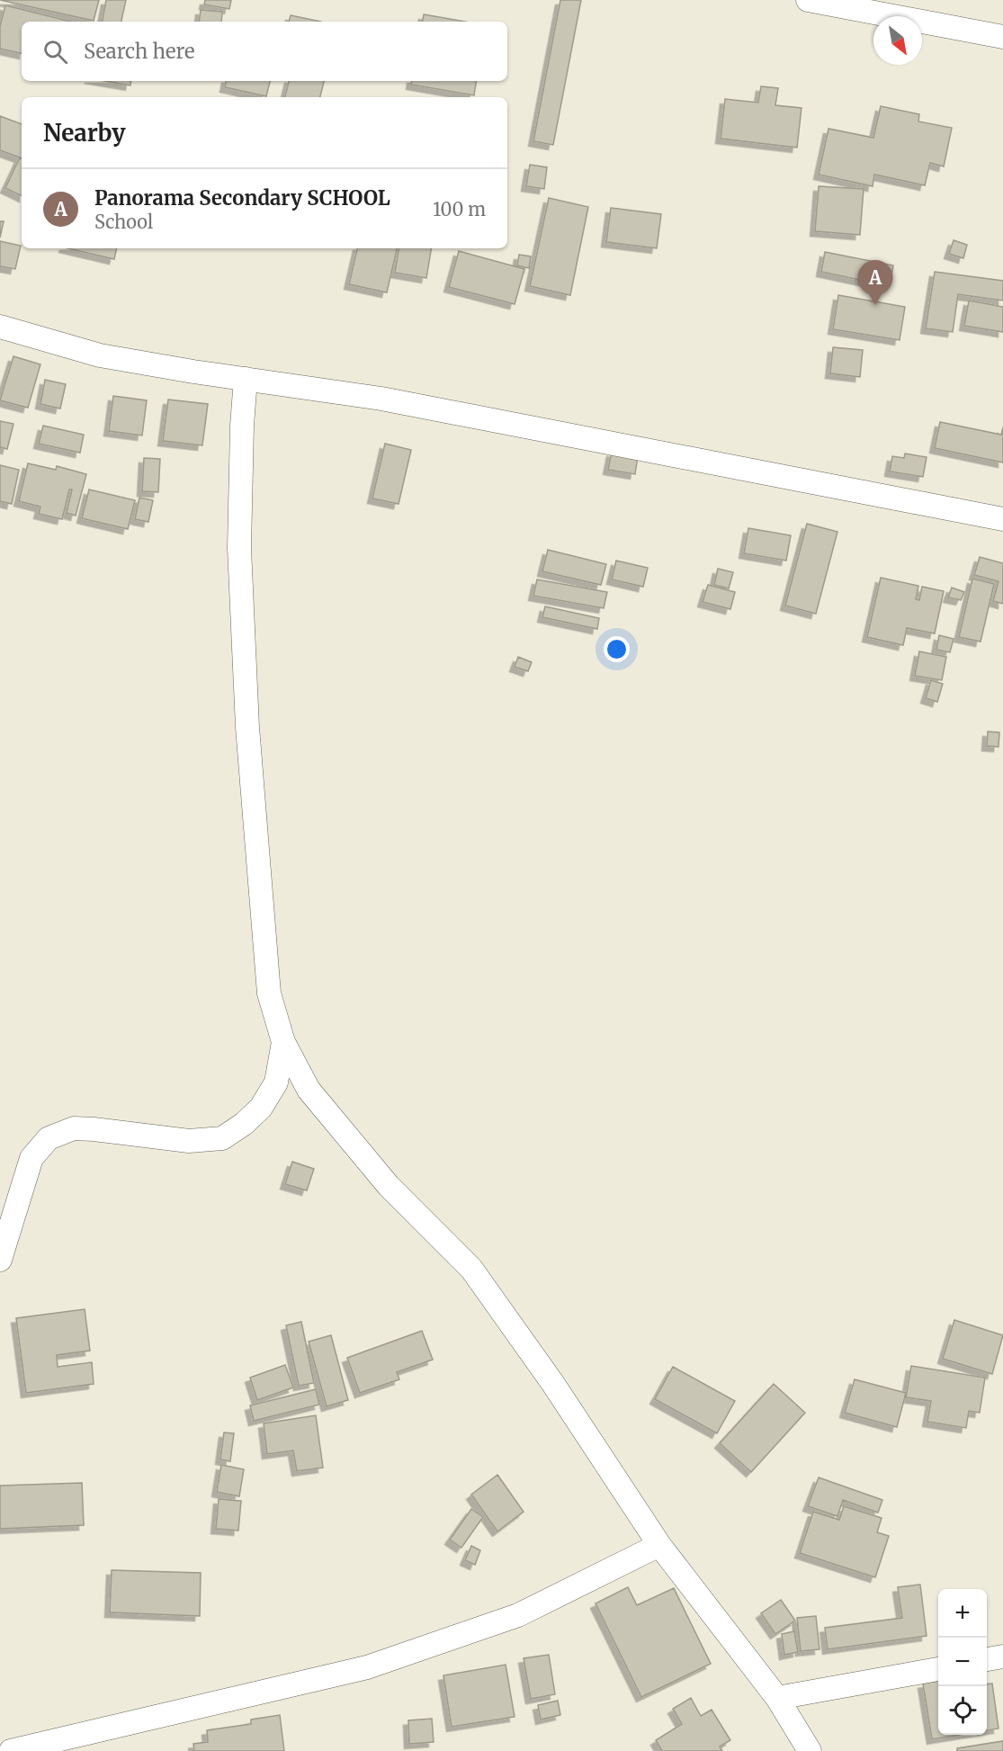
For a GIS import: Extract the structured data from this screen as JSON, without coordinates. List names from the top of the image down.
{
  "north": "bottom right",
  "page": {
    "search": "Search here",
    "heading": "Nearby",
    "list": [
      {
        "mark": "A",
        "name": "Panorama Secondary SCHOOL",
        "note": "School",
        "value": "100 m"
      }
    ],
    "pins": "A",
    "map_buttons": ["+", "−"]
  }
}
